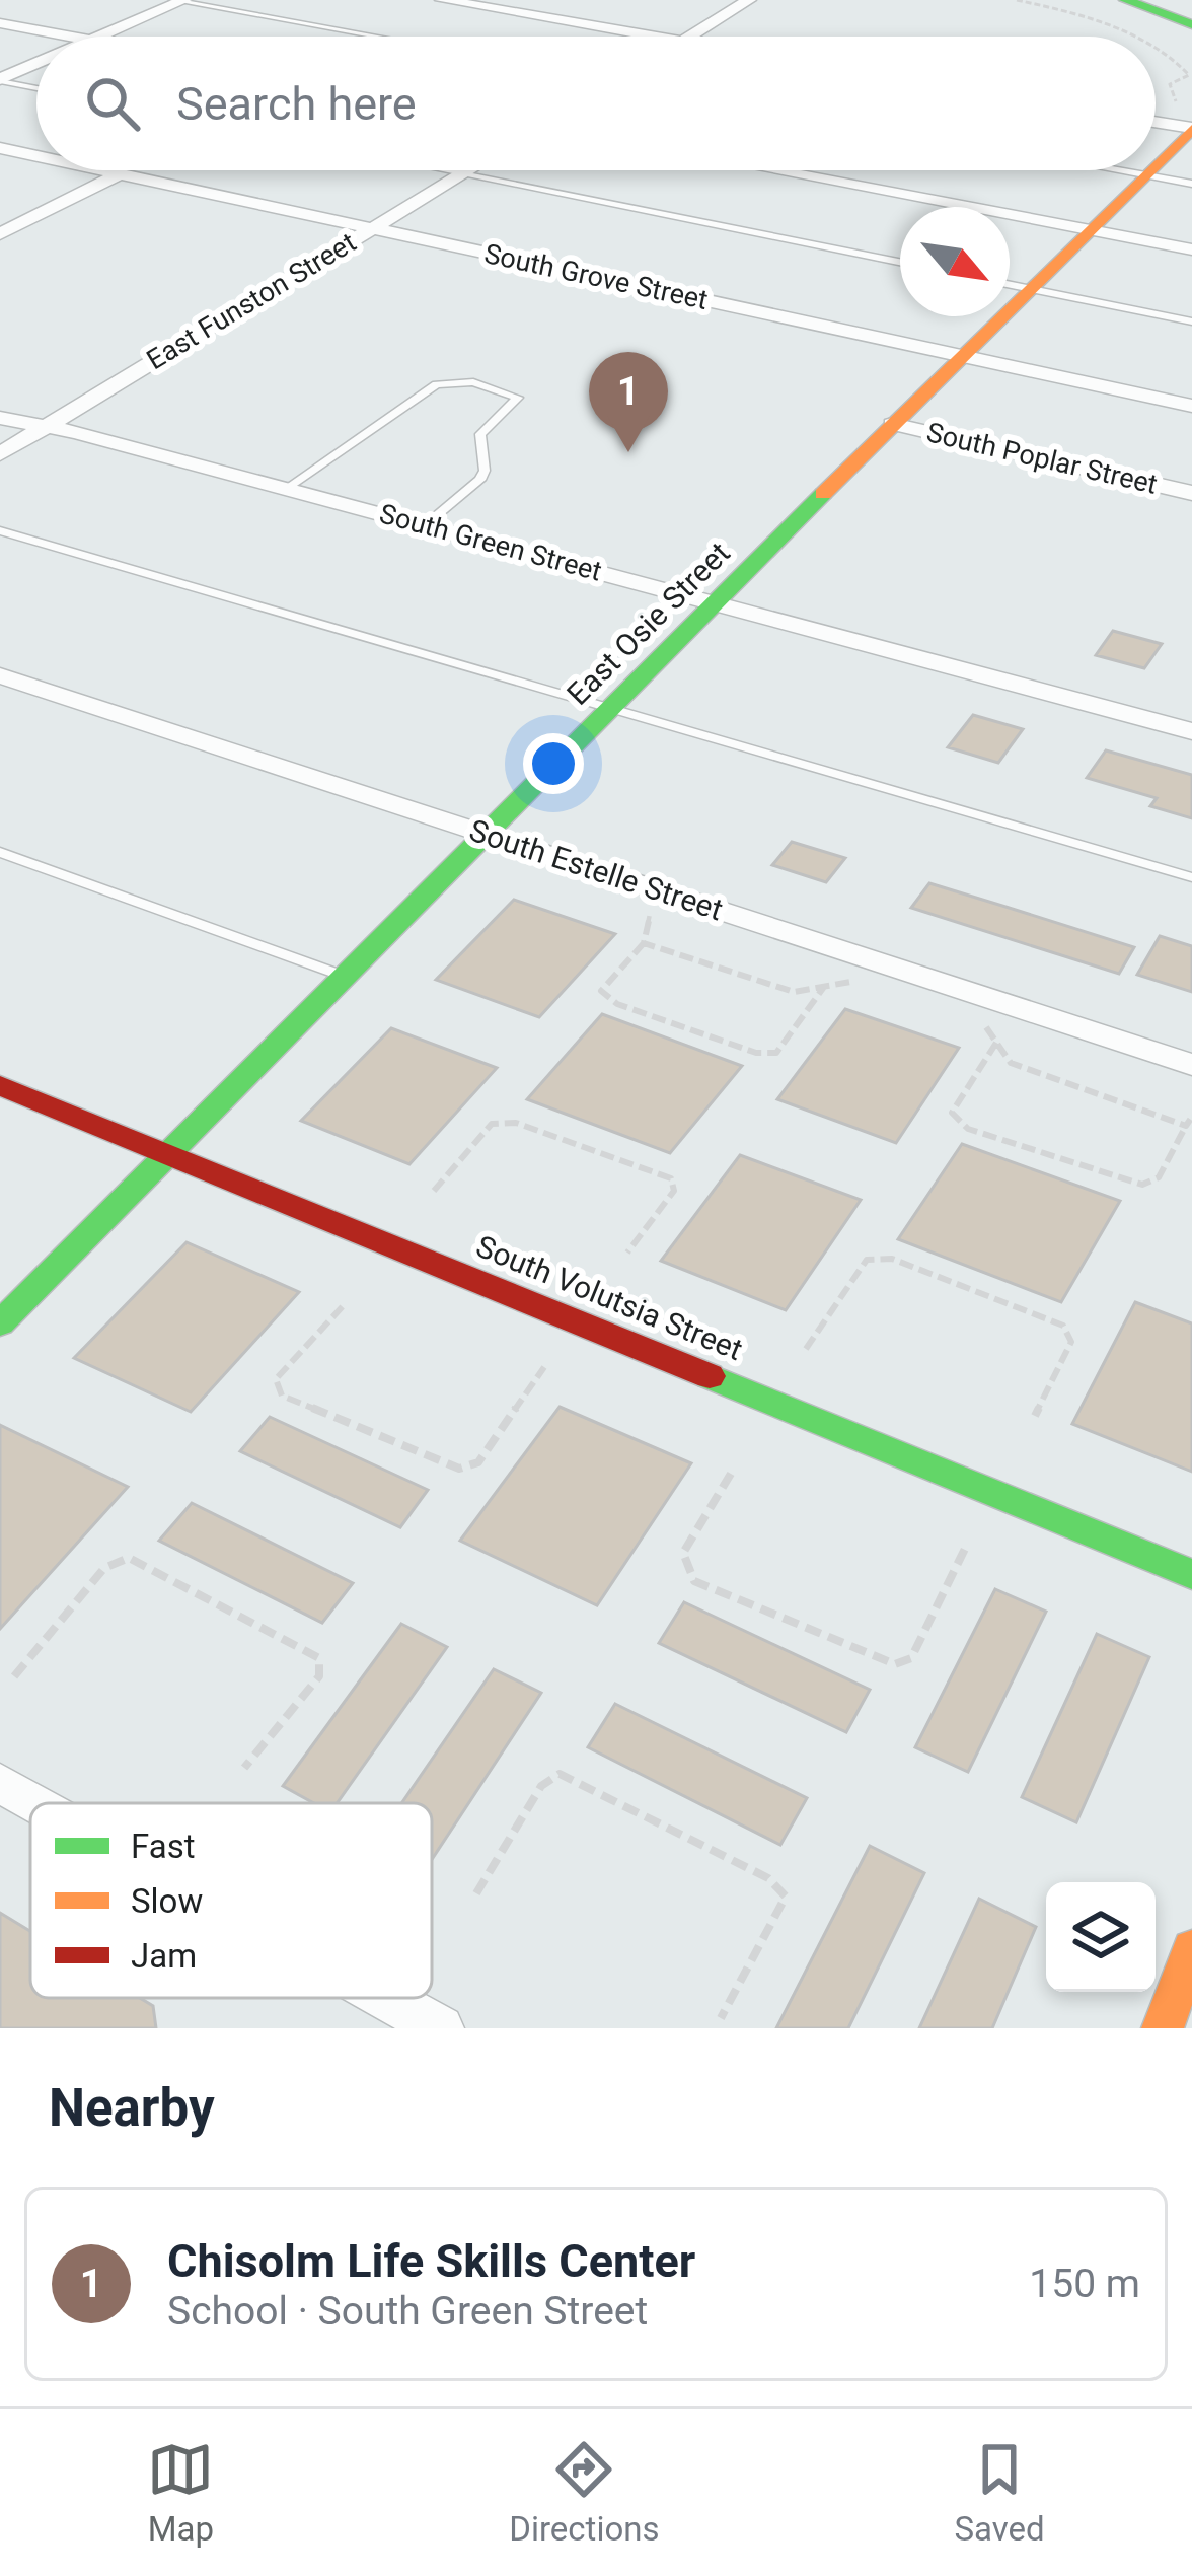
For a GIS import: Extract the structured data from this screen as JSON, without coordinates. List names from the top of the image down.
{
  "streets": {
    "main road": ["East Osie Street", "South Volutsia Street"],
    "street": [
      "South Grove Street",
      "East Funston Street",
      "South Poplar Street",
      "South Green Street",
      "South Estelle Street"
    ]
  },
  "crossings": [
    ["South Grove Street", "East Funston Street"],
    ["South Grove Street", "East Osie Street"],
    ["East Funston Street", "South Green Street"],
    ["South Poplar Street", "East Osie Street"],
    ["South Green Street", "East Osie Street"],
    ["East Osie Street", "South Estelle Street"],
    ["East Osie Street", "South Volutsia Street"]
  ],
  "legend": ["Fast", "Slow", "Jam"],
  "north": "bottom right",
  "page": {
    "search": "Search here",
    "pins": "1",
    "heading": "Nearby",
    "list": [
      {
        "mark": "1",
        "name": "Chisolm Life Skills Center",
        "note": "School · South Green Street",
        "value": "150 m"
      }
    ],
    "nav": ["Map", "Directions", "Saved"]
  }
}
